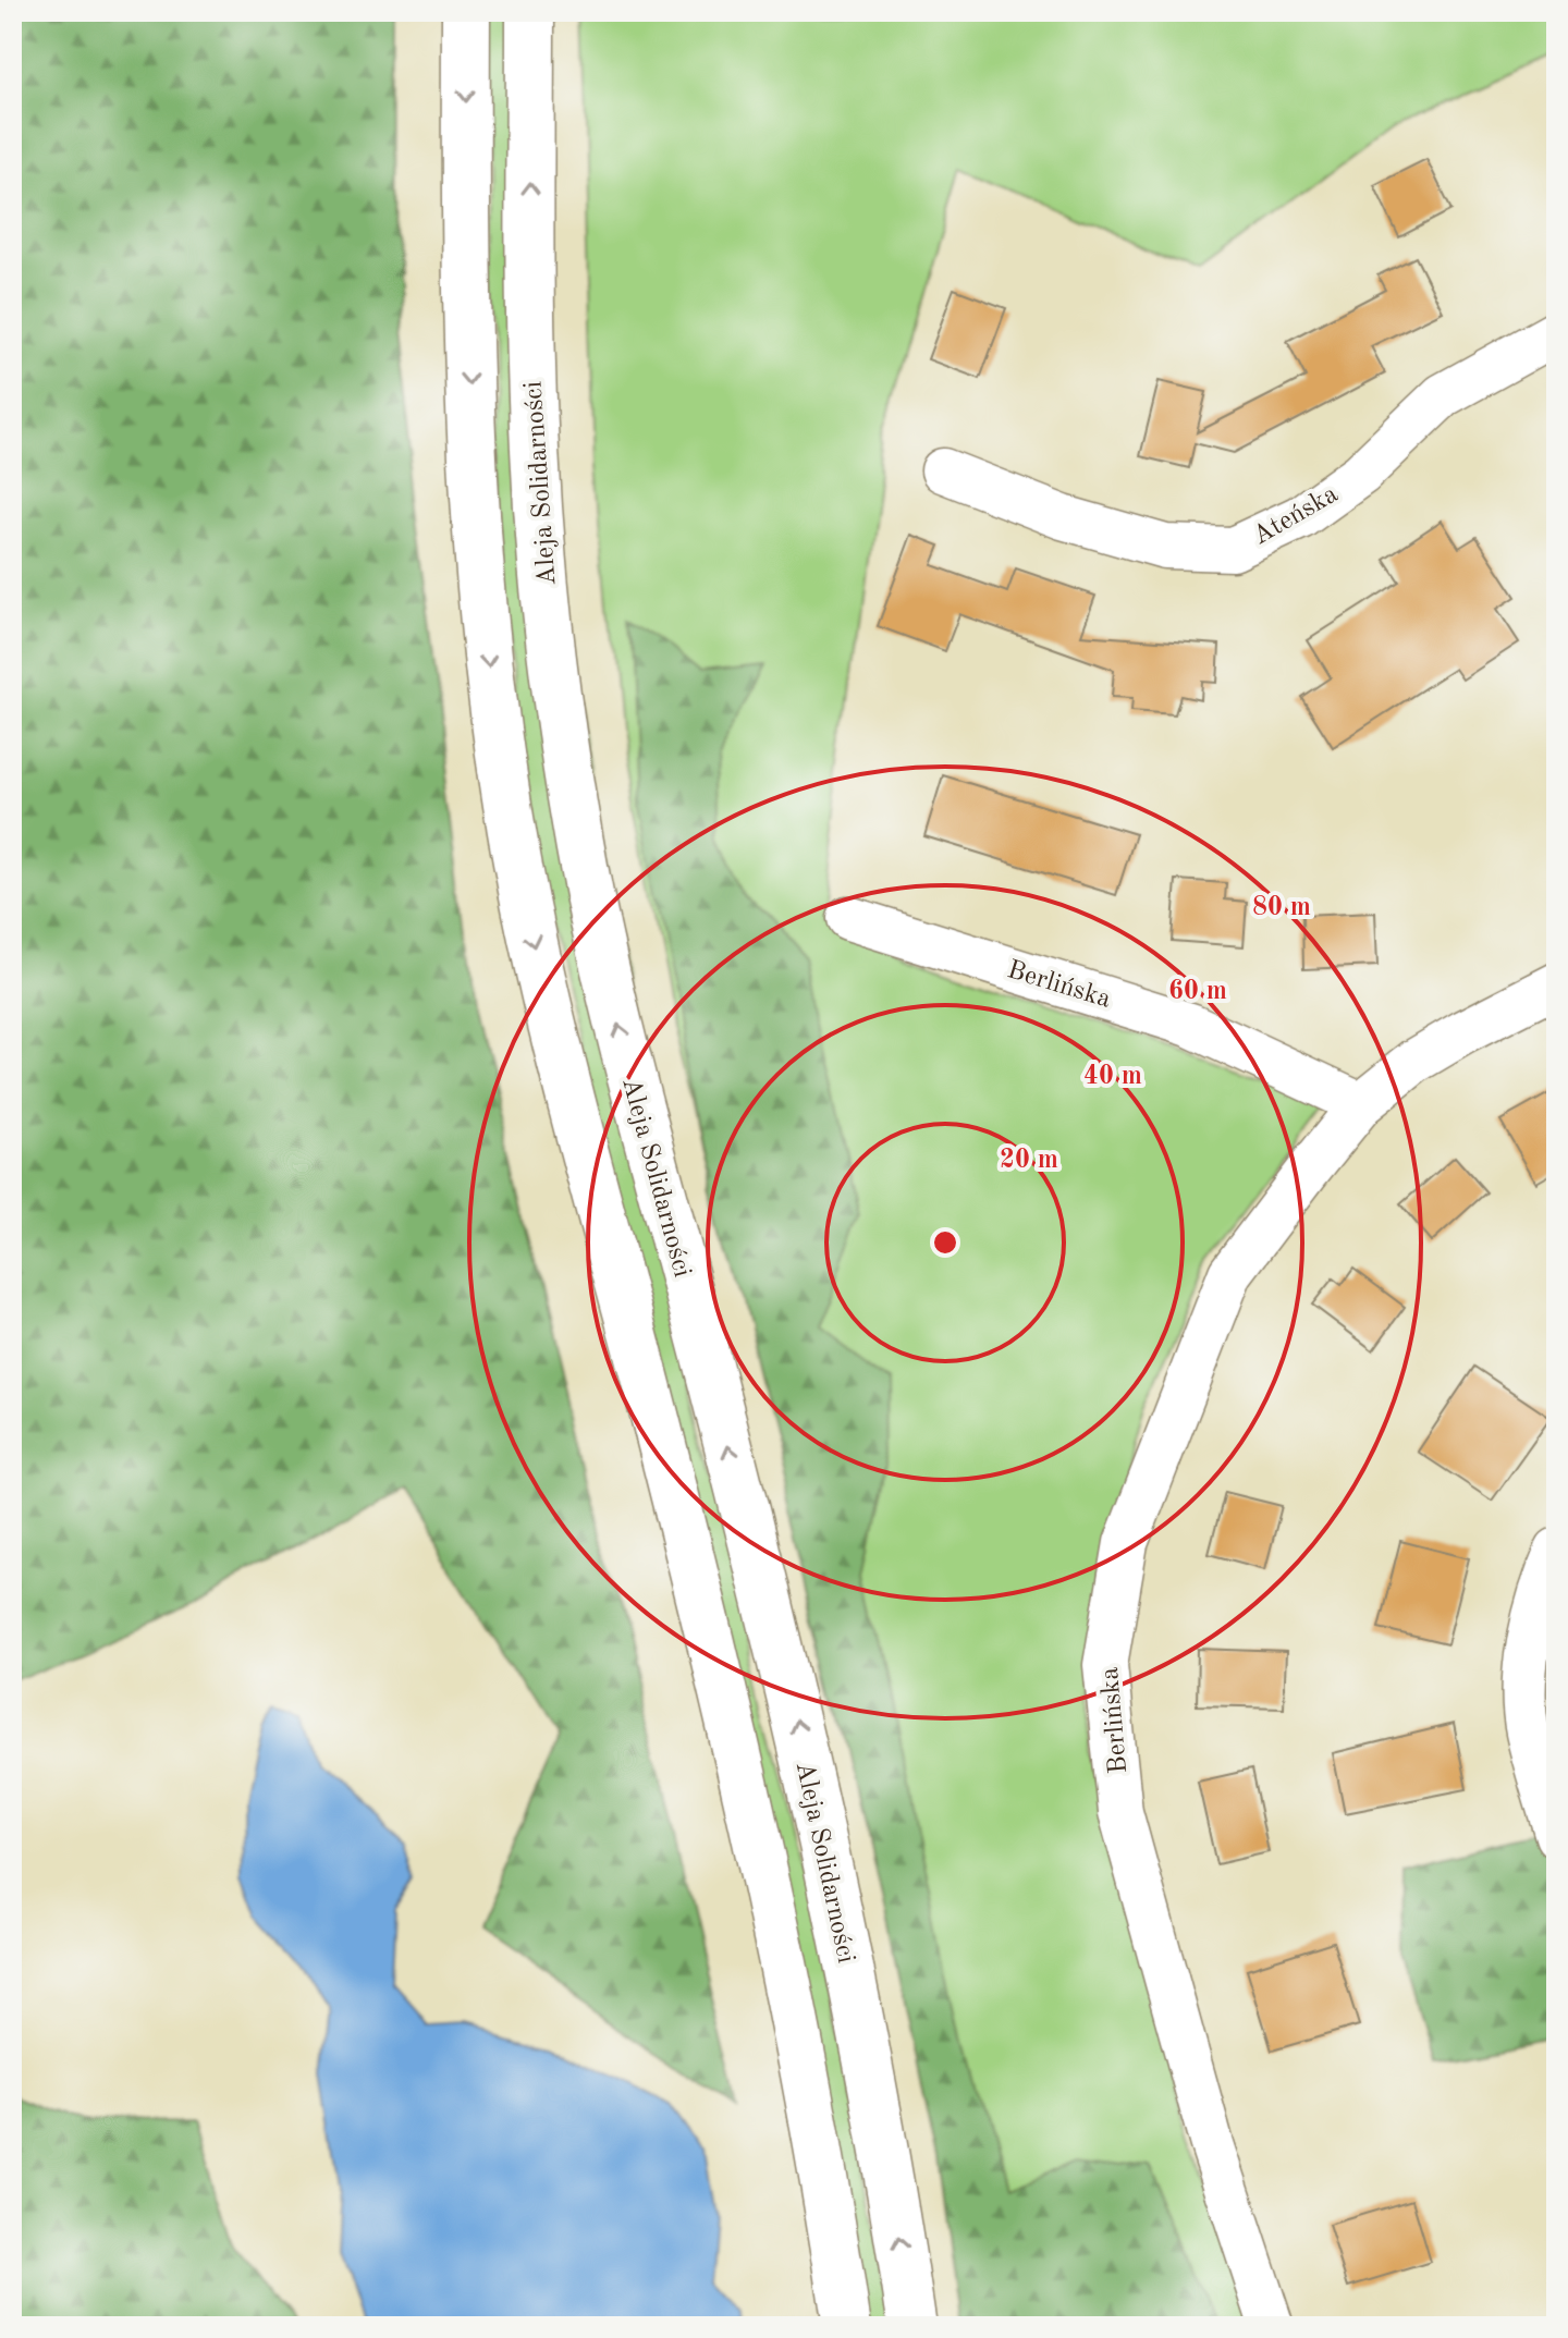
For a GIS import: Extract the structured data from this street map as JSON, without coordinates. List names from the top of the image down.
{
  "streets": {
    "main road": ["Aleja Solidarności"],
    "street": ["Ateńska", "Berlińska"]
  },
  "rings": [
    "80 m",
    "60 m",
    "40 m",
    "20 m"
  ]
}
